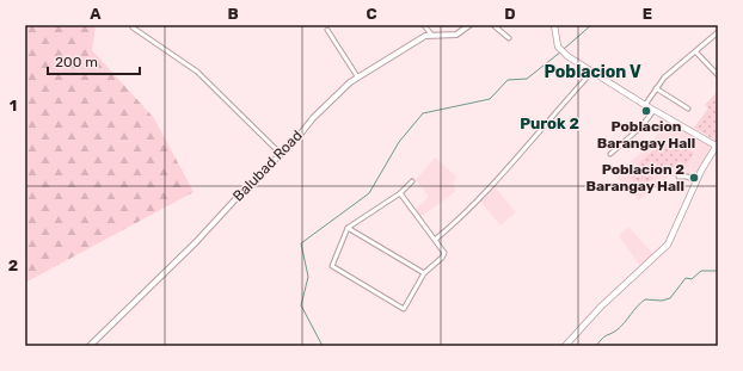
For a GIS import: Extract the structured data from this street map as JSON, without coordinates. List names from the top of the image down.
{
  "streets": {
    "street": ["Balubad Road"]
  },
  "districts": ["Poblacion V", "Purok 2"],
  "places": ["Poblacion Barangay Hall", "Poblacion 2 Barangay Hall"],
  "scale_bar": "200 m",
  "grid": {
    "columns": [
      "A",
      "B",
      "C",
      "D",
      "E"
    ],
    "rows": ["1", "2"]
  }
}
